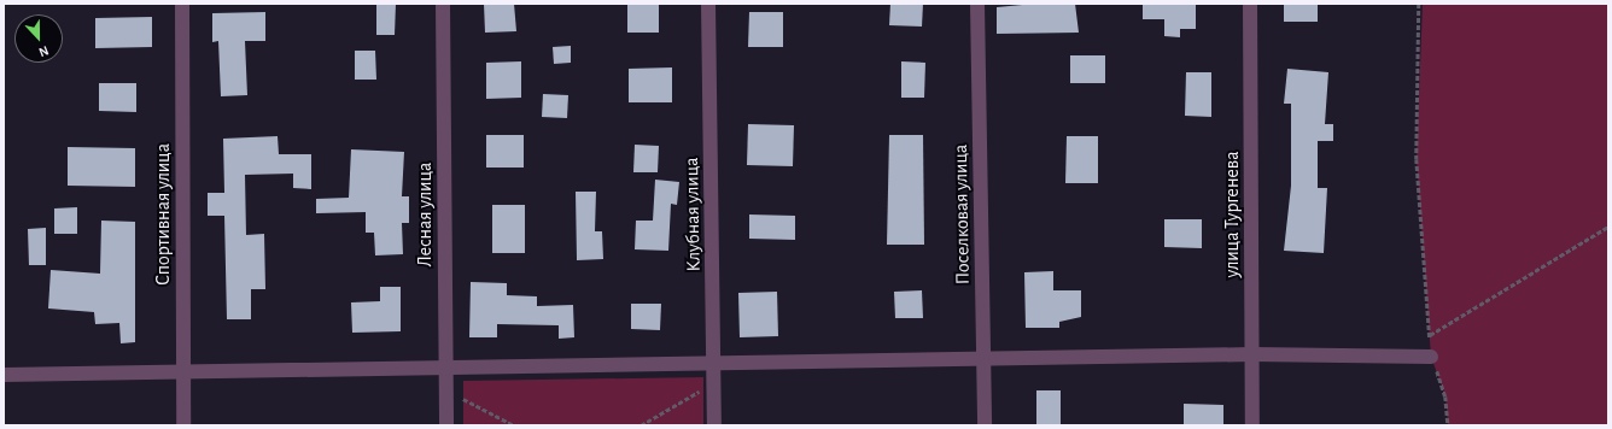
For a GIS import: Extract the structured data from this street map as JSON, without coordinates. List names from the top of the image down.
{
  "streets": {
    "street": [
      "Спортивная улица",
      "Лесная улица",
      "Клубная улица",
      "Поселковая улица",
      "улица Тургенева"
    ]
  },
  "north": "bottom"
}
